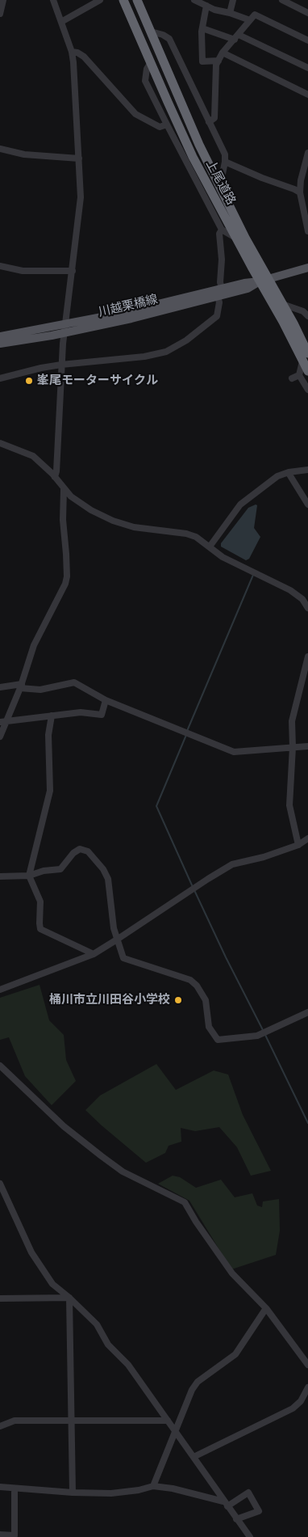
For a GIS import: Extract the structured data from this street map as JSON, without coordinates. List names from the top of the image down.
{
  "streets": {
    "highway": ["上尾道路"],
    "main road": ["川越栗橋線"]
  },
  "crossings": [
    ["上尾道路", "川越栗橋線"]
  ],
  "places": ["峯尾モーターサイクル", "桶川市立川田谷小学校"]
}
